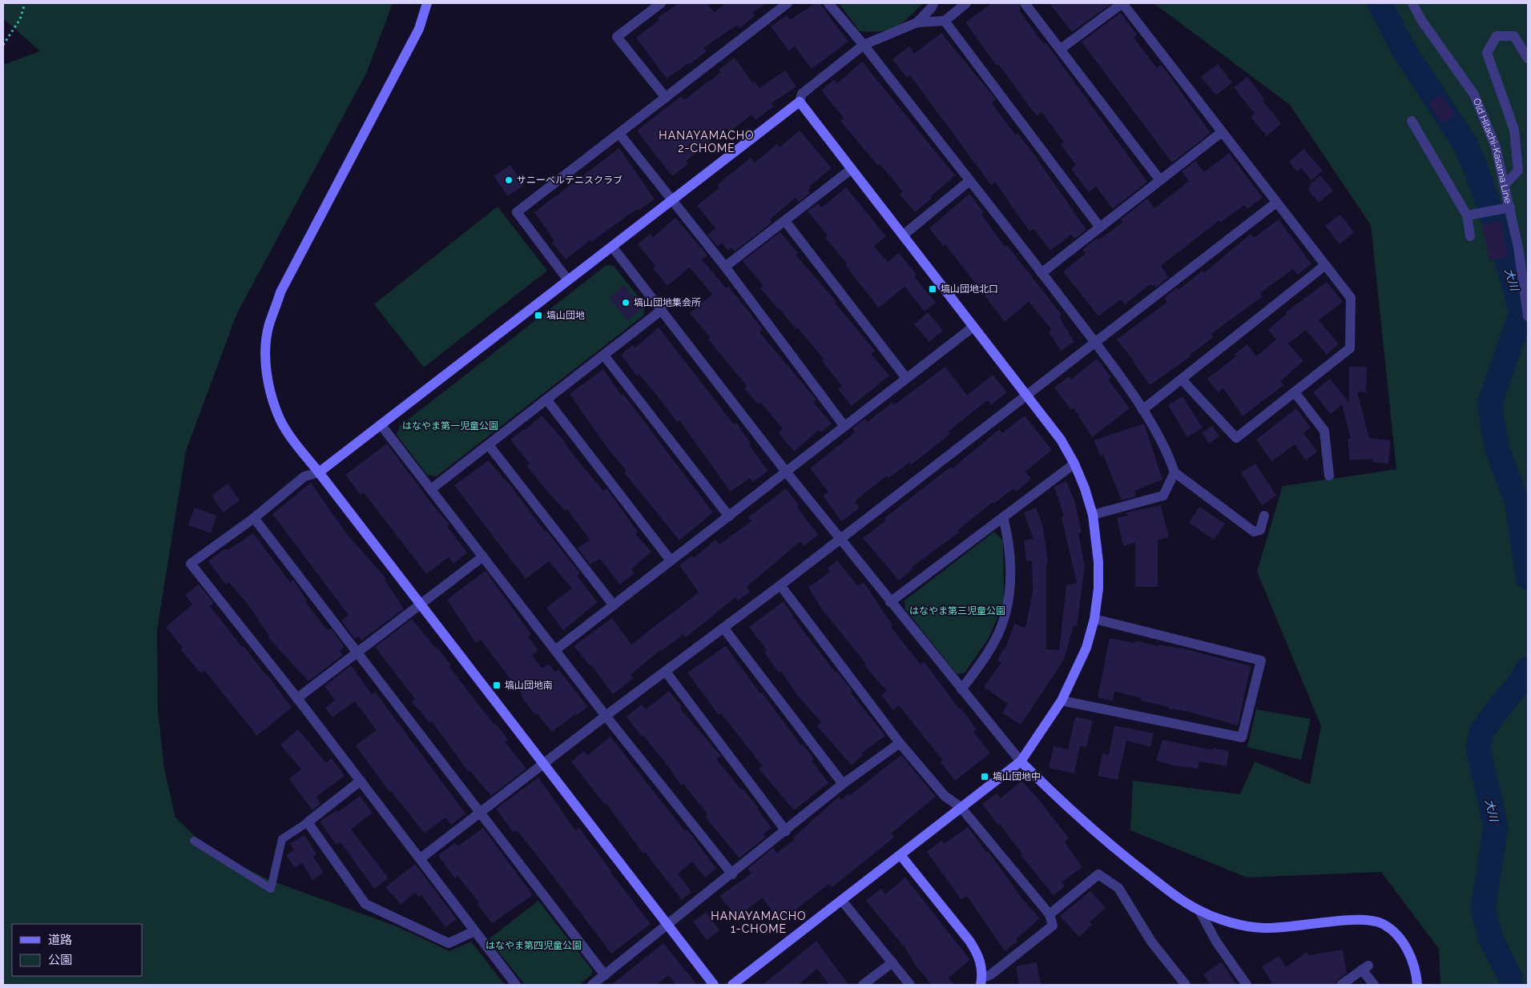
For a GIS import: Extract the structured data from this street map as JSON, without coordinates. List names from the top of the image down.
{
  "streets": {
    "street": ["Old Hitachi-Kasama Line"]
  },
  "districts": ["HANAYAMACHO 2-CHOME", "HANAYAMACHO 1-CHOME"],
  "water": ["大川"],
  "parks": ["はなやま第一児童公園", "はなやま第三児童公園", "はなやま第四児童公園"],
  "places": {
    "other": ["サニーベルテニスクラブ", "塙山団地集会所"],
    "transit": [
      "塙山団地北口",
      "塙山団地",
      "塙山団地南",
      "塙山団地中"
    ]
  },
  "legend": ["道路", "公園"]
}
